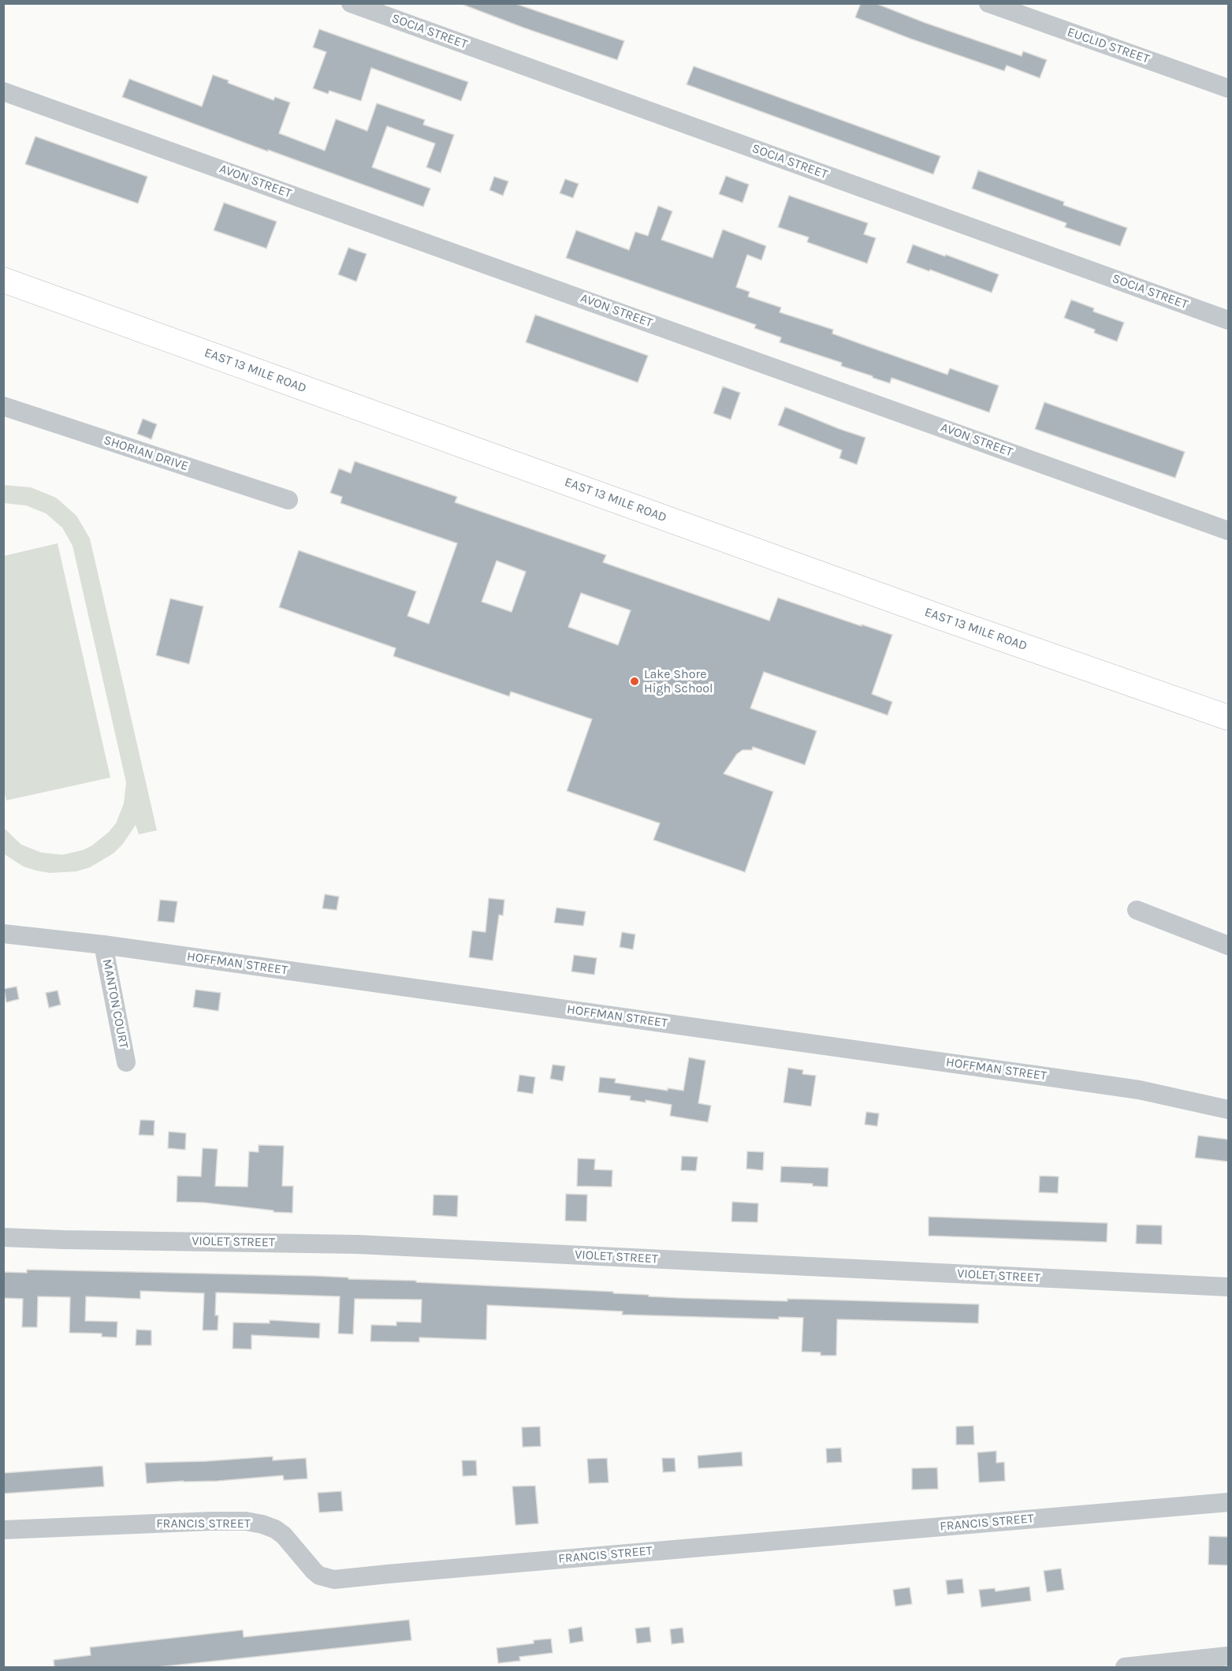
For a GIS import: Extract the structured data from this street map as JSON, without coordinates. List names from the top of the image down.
{
  "streets": {
    "main road": ["EAST 13 MILE ROAD"],
    "street": [
      "SOCIA STREET",
      "EUCLID STREET",
      "AVON STREET",
      "SHORIAN DRIVE",
      "HOFFMAN STREET",
      "MANTON COURT",
      "VIOLET STREET",
      "FRANCIS STREET"
    ]
  },
  "crossings": [
    ["HOFFMAN STREET", "MANTON COURT"]
  ],
  "places": ["Lake Shore High School"]
}
